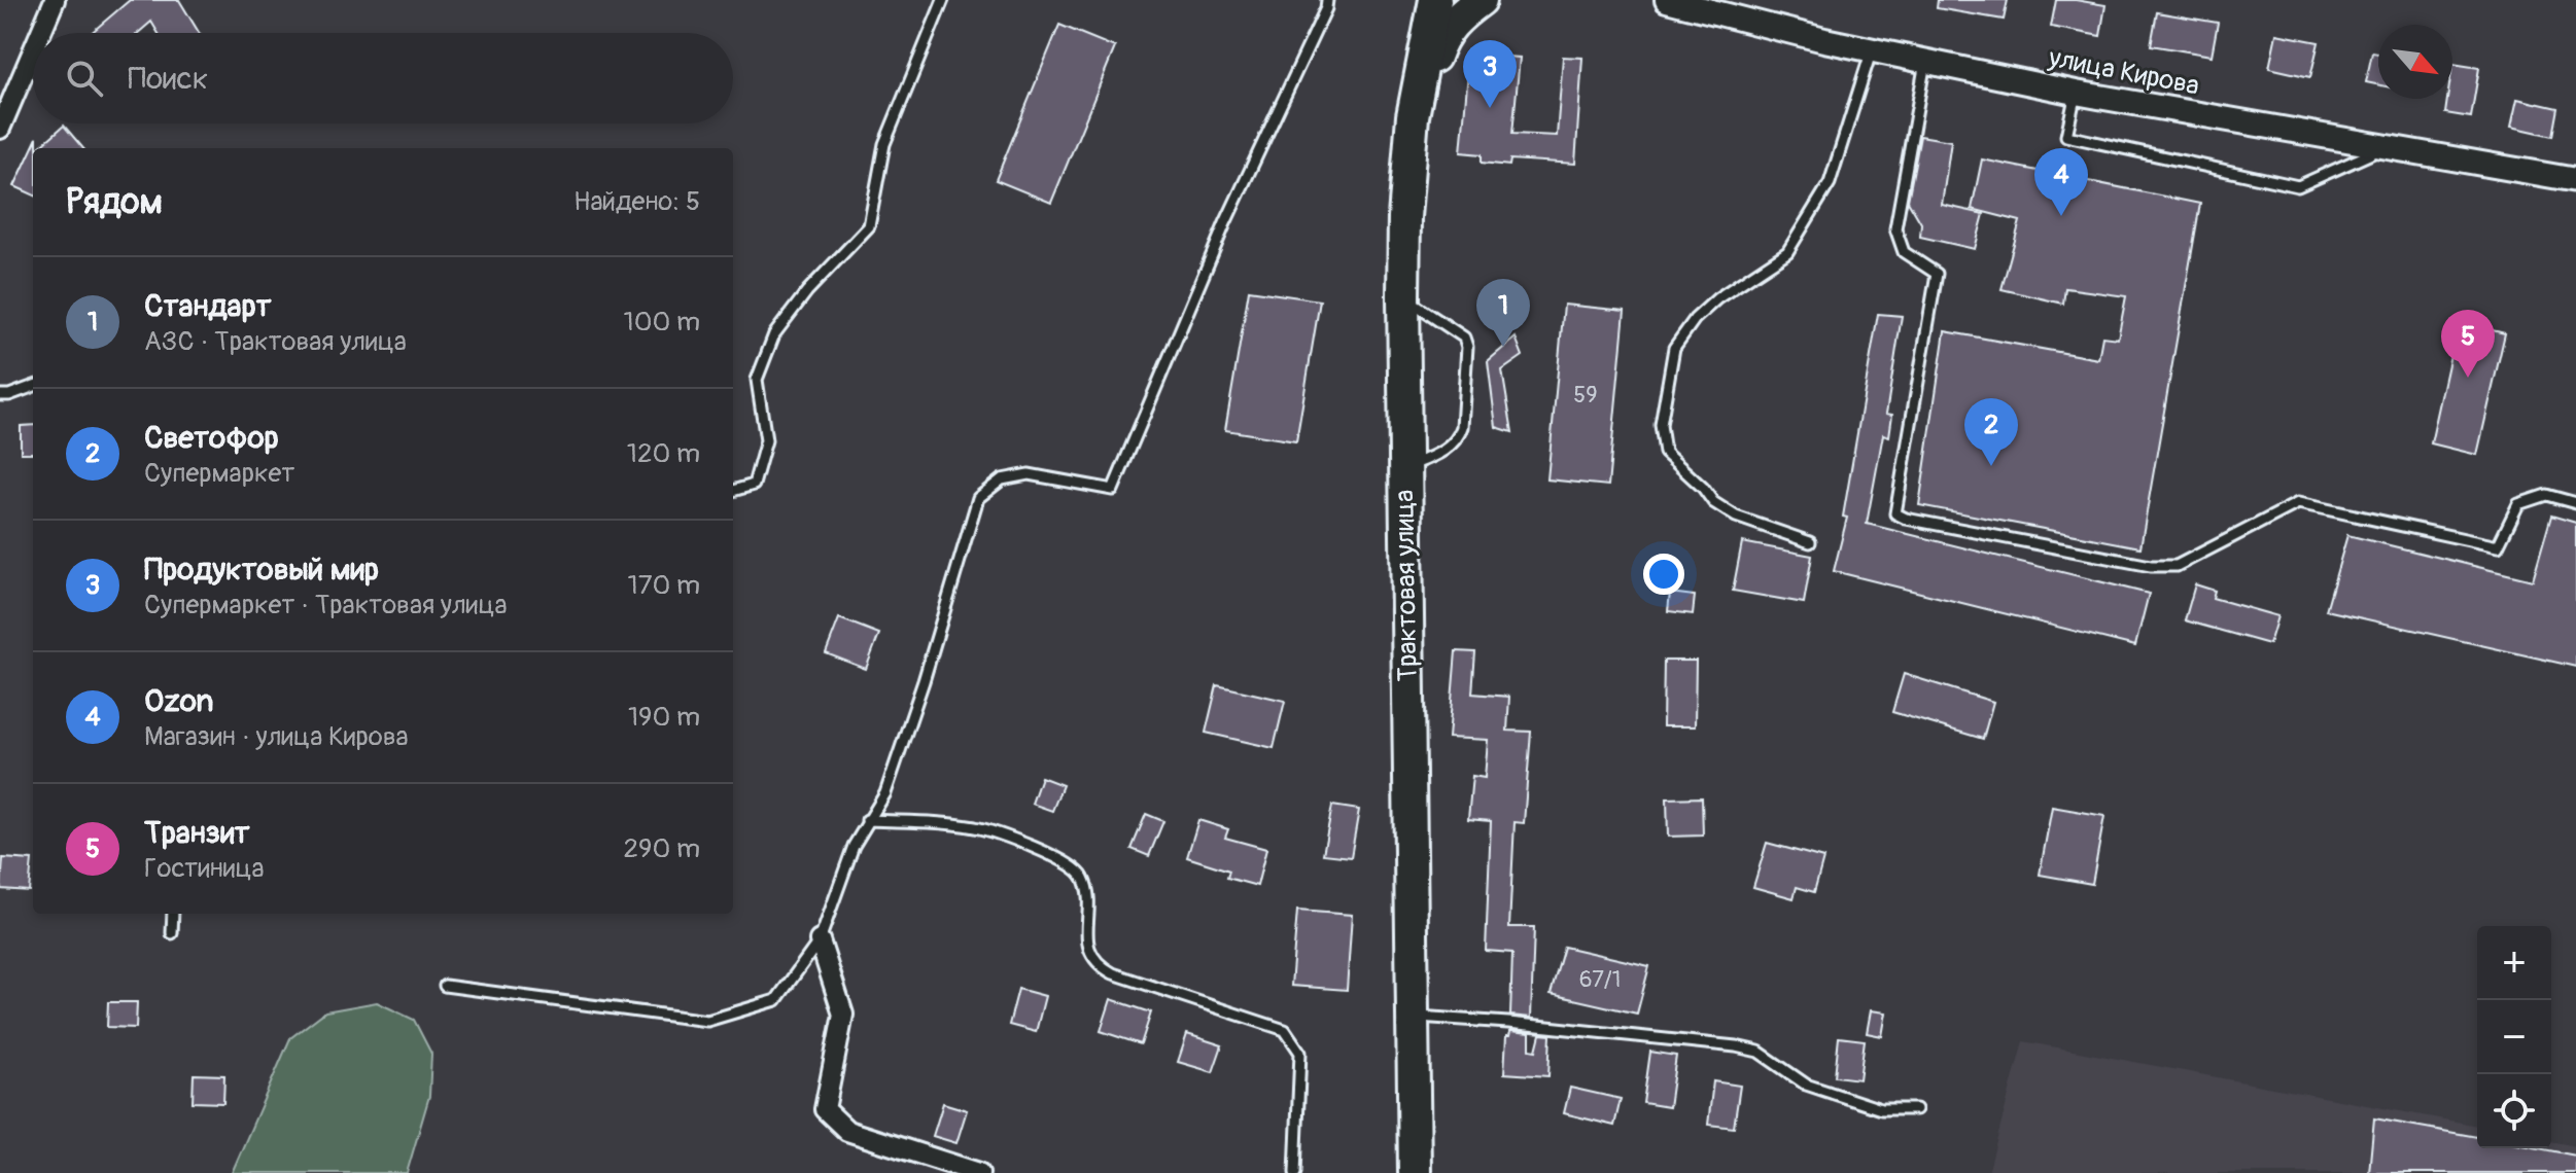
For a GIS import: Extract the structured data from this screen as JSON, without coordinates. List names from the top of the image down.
{
  "streets": {
    "highway": ["Трактовая улица"],
    "street": ["улица Кирова"]
  },
  "house_numbers": ["59", "67/1"],
  "north": "bottom right",
  "page": {
    "search": "Поиск",
    "pins": [
      "3",
      "4",
      "1",
      "5",
      "2"
    ],
    "heading": ["Рядом", "Найдено: 5"],
    "list": [
      {
        "mark": "1",
        "name": "Стандарт",
        "note": "АЗС · Трактовая улица",
        "value": "100 m"
      },
      {
        "mark": "2",
        "name": "Светофор",
        "note": "Супермаркет",
        "value": "120 m"
      },
      {
        "mark": "3",
        "name": "Продуктовый мир",
        "note": "Супермаркет · Трактовая улица",
        "value": "170 m"
      },
      {
        "mark": "4",
        "name": "Ozon",
        "note": "Магазин · улица Кирова",
        "value": "190 m"
      },
      {
        "mark": "5",
        "name": "Транзит",
        "note": "Гостиница",
        "value": "290 m"
      }
    ],
    "map_buttons": ["+", "−"]
  }
}
